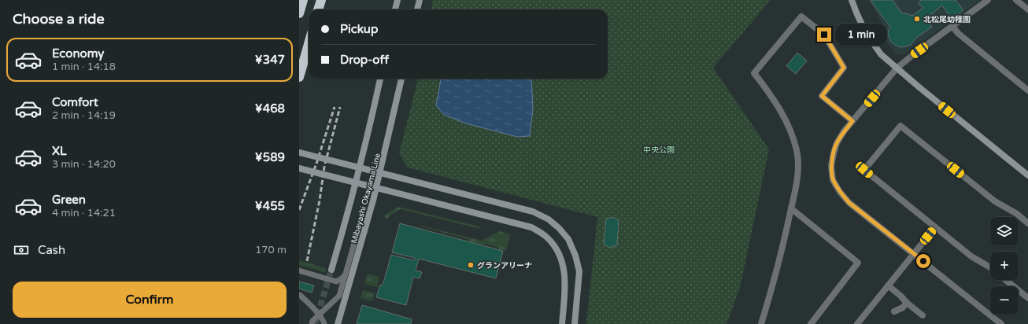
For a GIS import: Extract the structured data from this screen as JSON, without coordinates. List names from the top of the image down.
{
  "streets": {
    "street": ["Mibayashi Okayama Line"]
  },
  "parks": ["中央公園"],
  "places": ["北松尾幼稚園", "グランアリーナ"],
  "page": {
    "heading": "Choose a ride",
    "banner": ["Pickup", "Drop-off"],
    "bubble": "1 min",
    "list": [
      {
        "name": "Economy",
        "note": "1 min · 14:18",
        "value": "¥347"
      },
      {
        "name": "Comfort",
        "note": "2 min · 14:19",
        "value": "¥468"
      },
      {
        "name": "XL",
        "note": "3 min · 14:20",
        "value": "¥589"
      },
      {
        "name": "Green",
        "note": "4 min · 14:21",
        "value": "¥455"
      }
    ],
    "map_buttons": ["+", "−"],
    "pay": ["Cash", "170 m"],
    "buttons": "Confirm"
  }
}
